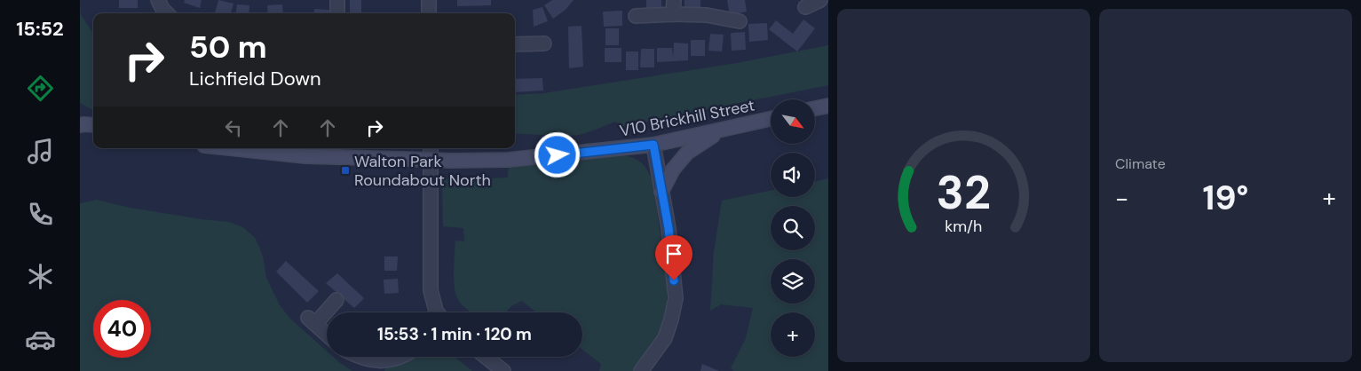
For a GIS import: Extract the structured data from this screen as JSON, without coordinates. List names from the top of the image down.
{
  "streets": {
    "street": ["V10 Brickhill Street"]
  },
  "places": {
    "transit": ["Walton Park Roundabout North"]
  },
  "north": "bottom right",
  "page": {
    "tabs": "15:52",
    "tile": "Climate",
    "turn": ["50 m", "Lichfield Down"],
    "map_buttons": "+",
    "heat": ["−", "19°", "+"],
    "limit": "40",
    "trip": "15:53 · 1 min · 120 m",
    "gauge": ["32", "km/h"]
  }
}
